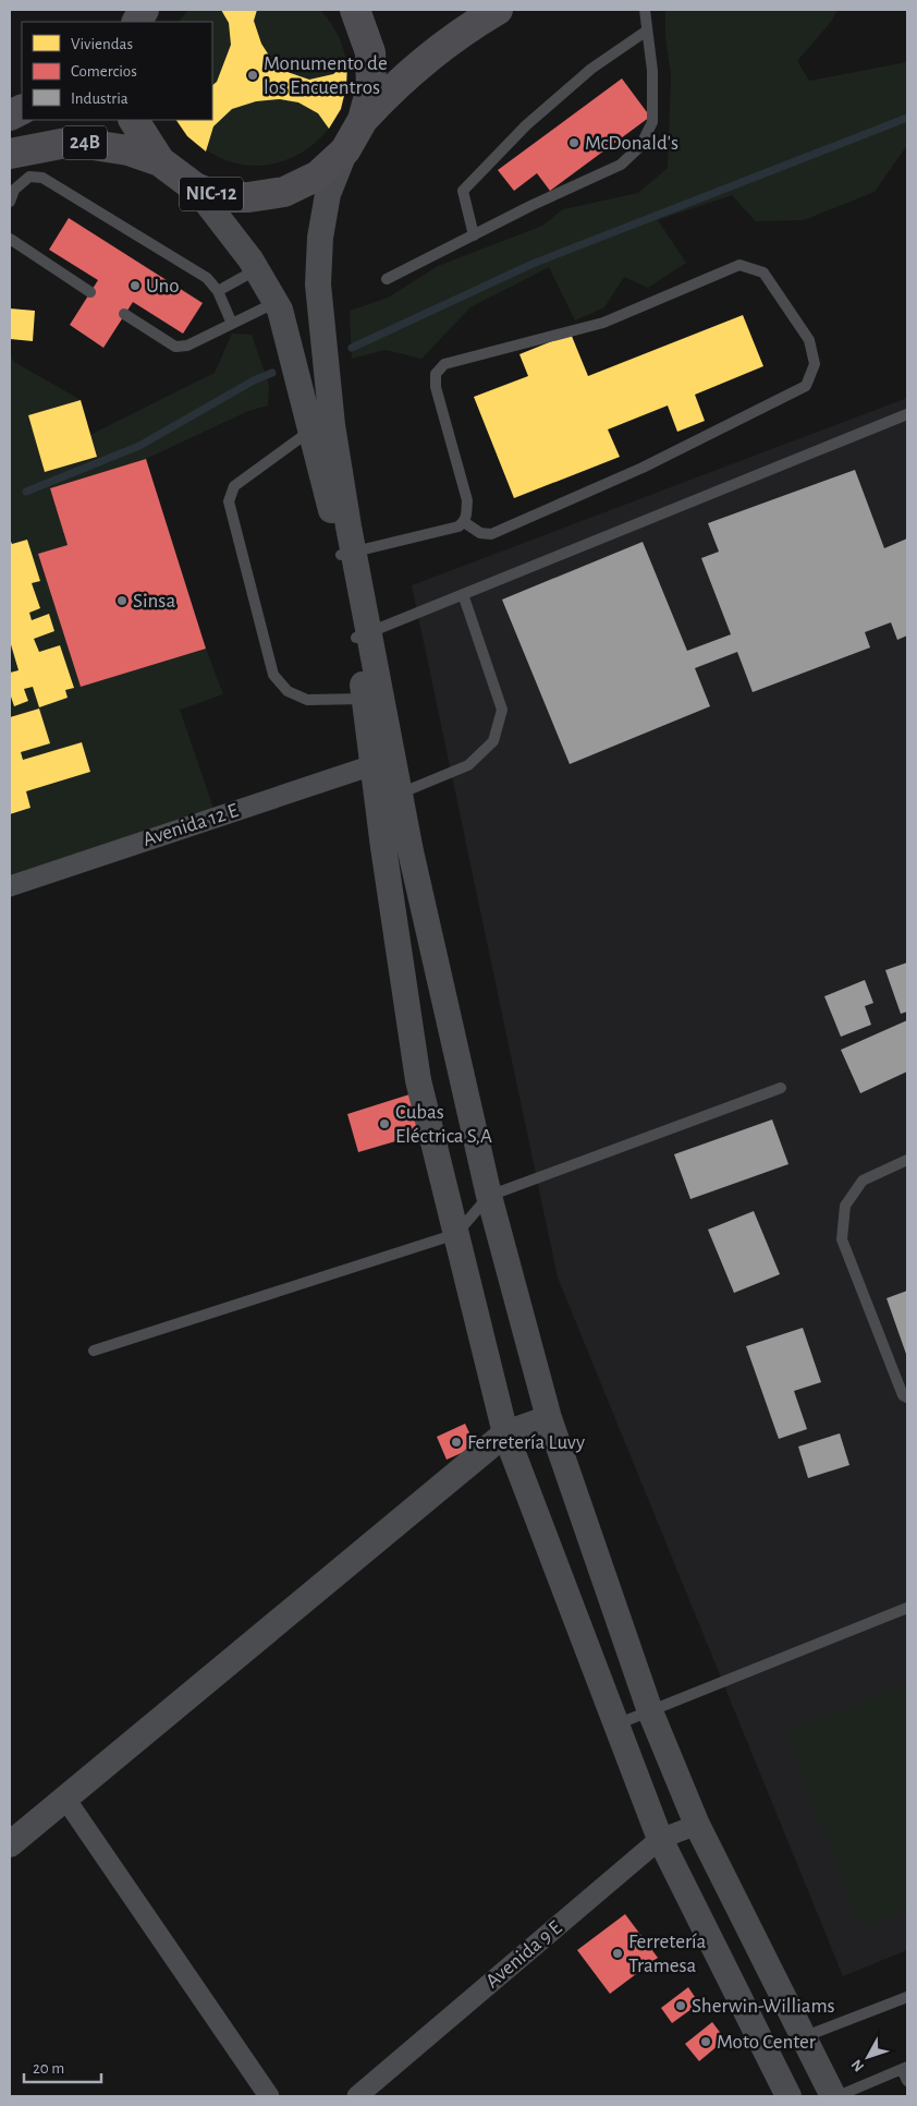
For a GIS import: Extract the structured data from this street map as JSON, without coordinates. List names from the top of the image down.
{
  "streets": {
    "highway": ["24B", "NIC-12"],
    "street": ["Avenida 12 E", "Avenida 9 E"]
  },
  "crossings": [
    ["24B", "NIC-12"]
  ],
  "places": [
    "Monumento de los Encuentros",
    "McDonald's",
    "Uno",
    "Sinsa",
    "Cubas Eléctrica S,A",
    "Ferretería Luvy",
    "Ferretería Tramesa",
    "Sherwin-Williams",
    "Moto Center"
  ],
  "legend": ["Viviendas", "Comercios", "Industria"],
  "scale_bar": "20 m",
  "north": "bottom left"
}
